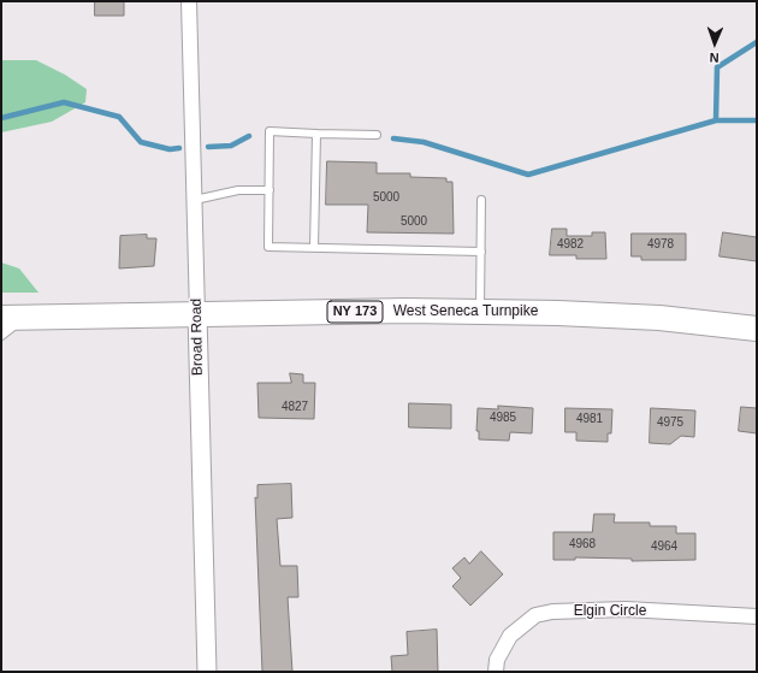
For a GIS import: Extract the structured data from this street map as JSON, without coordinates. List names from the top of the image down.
{
  "streets": {
    "main road": ["NY 173", "West Seneca Turnpike"],
    "street": ["Broad Road", "Elgin Circle"]
  },
  "crossings": [
    ["West Seneca Turnpike", "Broad Road"]
  ],
  "house_numbers": [
    "5000",
    "5000",
    "4982",
    "4978",
    "4827",
    "4985",
    "4981",
    "4975",
    "4968",
    "4964"
  ],
  "north": "bottom"
}
